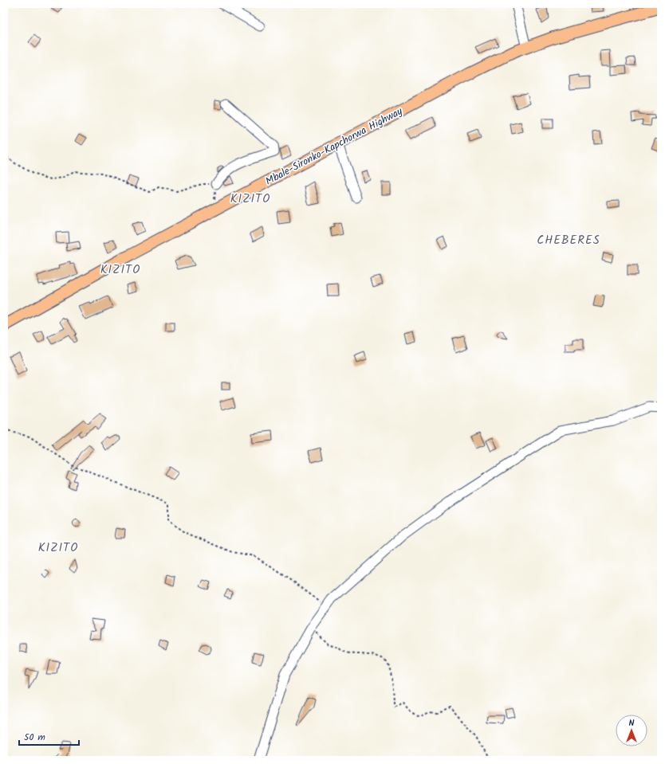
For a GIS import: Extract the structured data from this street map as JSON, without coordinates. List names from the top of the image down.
{
  "streets": {
    "main road": ["Mbale-Sironko-Kapchorwa Highway"]
  },
  "districts": [
    "KIZITO",
    "CHEBERES",
    "KIZITO",
    "KIZITO"
  ],
  "scale_bar": "50 m",
  "north": "top"
}
